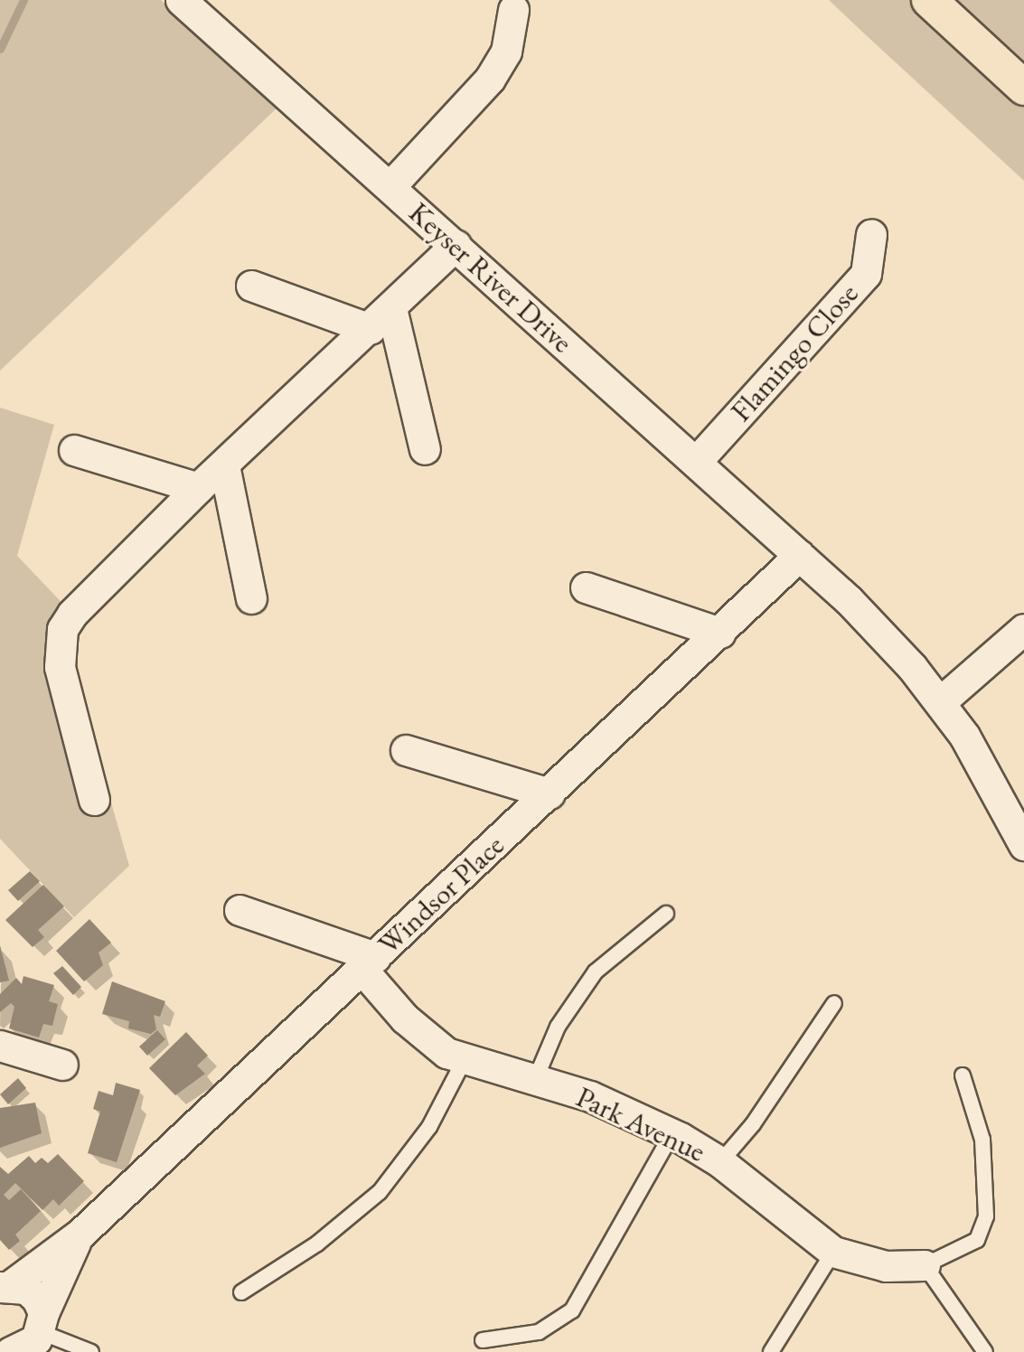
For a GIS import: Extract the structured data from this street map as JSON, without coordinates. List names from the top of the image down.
{
  "streets": {
    "street": [
      "Keyser River Drive",
      "Flamingo Close",
      "Windsor Place",
      "Park Avenue"
    ]
  },
  "crossings": [
    ["Keyser River Drive", "Flamingo Close"],
    ["Keyser River Drive", "Windsor Place"],
    ["Windsor Place", "Park Avenue"]
  ]
}
